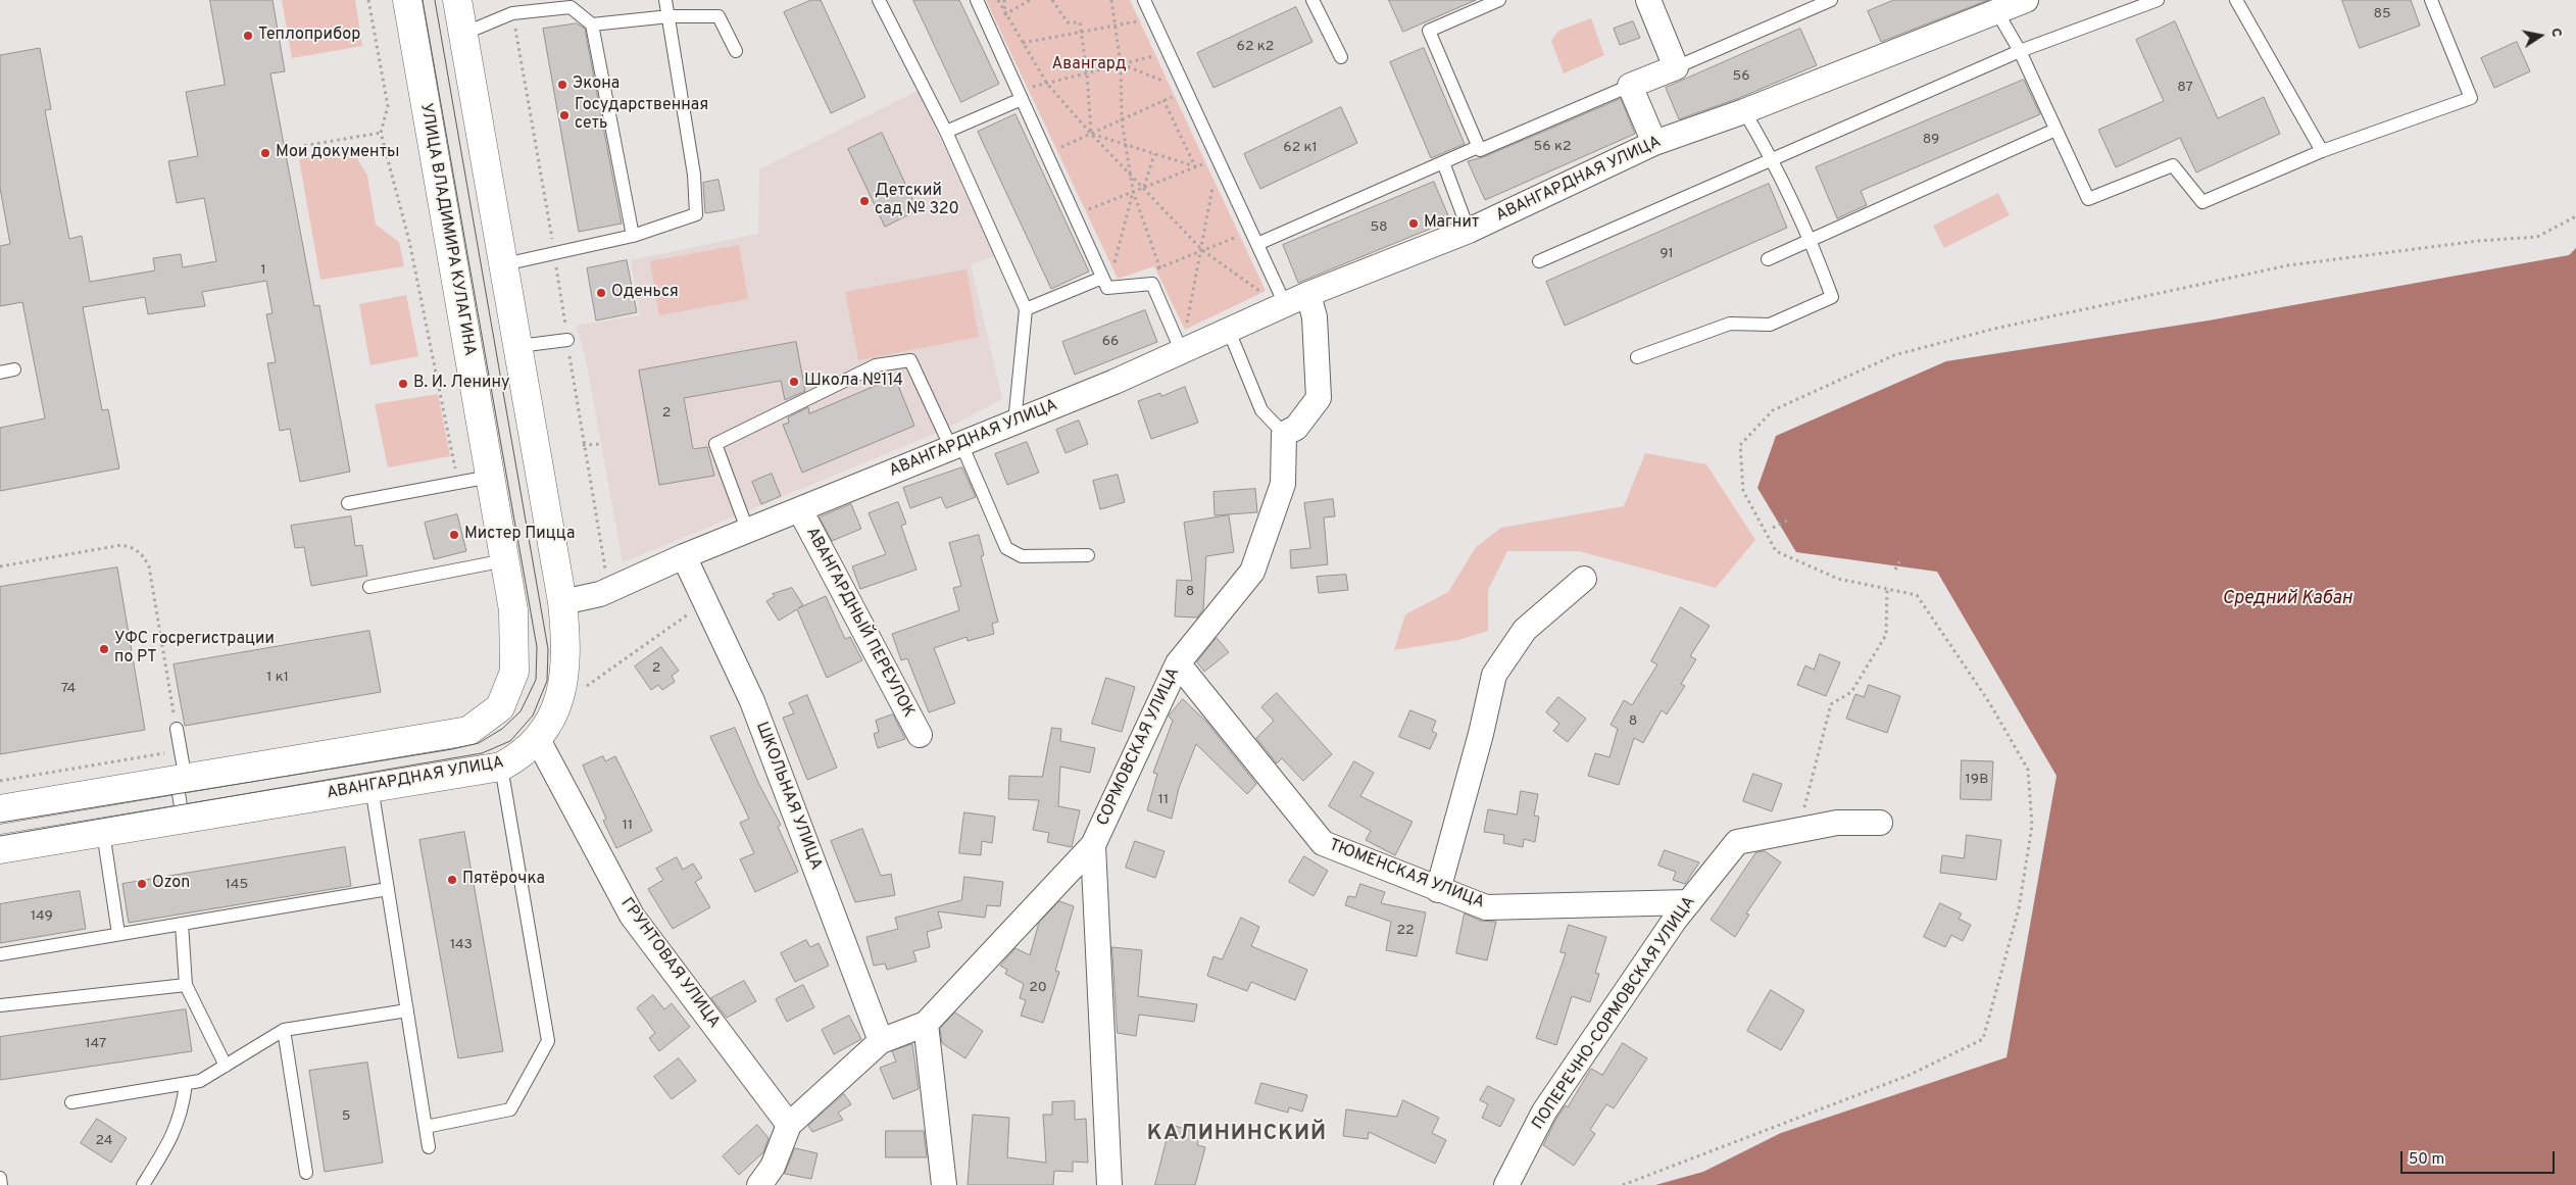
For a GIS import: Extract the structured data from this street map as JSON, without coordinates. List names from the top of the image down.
{
  "streets": {
    "main road": ["АВАНГАРДНАЯ УЛИЦА", "УЛИЦА ВЛАДИМИРА КУЛАГИНА"],
    "street": [
      "АВАНГАРДНЫЙ ПЕРЕУЛОК",
      "СОРМОВСКАЯ УЛИЦА",
      "ШКОЛЬНАЯ УЛИЦА",
      "ТЮМЕНСКАЯ УЛИЦА",
      "ГРУНТОВАЯ УЛИЦА",
      "ПОПЕРЕЧНО-СОРМОВСКАЯ УЛИЦА"
    ]
  },
  "crossings": [
    ["АВАНГАРДНАЯ УЛИЦА", "АВАНГАРДНЫЙ ПЕРЕУЛОК"],
    ["АВАНГАРДНАЯ УЛИЦА", "ШКОЛЬНАЯ УЛИЦА"],
    ["АВАНГАРДНАЯ УЛИЦА", "ГРУНТОВАЯ УЛИЦА"],
    ["СОРМОВСКАЯ УЛИЦА", "ТЮМЕНСКАЯ УЛИЦА"],
    ["ТЮМЕНСКАЯ УЛИЦА", "ПОПЕРЕЧНО-СОРМОВСКАЯ УЛИЦА"]
  ],
  "districts": ["КАЛИНИНСКИЙ"],
  "water": ["Средний Кабан"],
  "parks": ["Авангард"],
  "places": [
    "Теплоприбор",
    "Экона",
    "Государственная сеть",
    "Мои документы",
    "Детский сад № 320",
    "Магнит",
    "Оденься",
    "Школа №114",
    "В. И. Ленину",
    "Мистер Пицца",
    "УФС госрегистрации по РТ",
    "Пятёрочка",
    "Ozon"
  ],
  "house_numbers": [
    "85",
    "62 к2",
    "56",
    "87",
    "89",
    "56 к2",
    "62 к1",
    "58",
    "91",
    "1",
    "66",
    "2",
    "8",
    "2",
    "1 к1",
    "74",
    "8",
    "19В",
    "11",
    "11",
    "145",
    "149",
    "22",
    "143",
    "20",
    "147",
    "5",
    "24"
  ],
  "scale_bar": "50 m",
  "north": "right"
}
